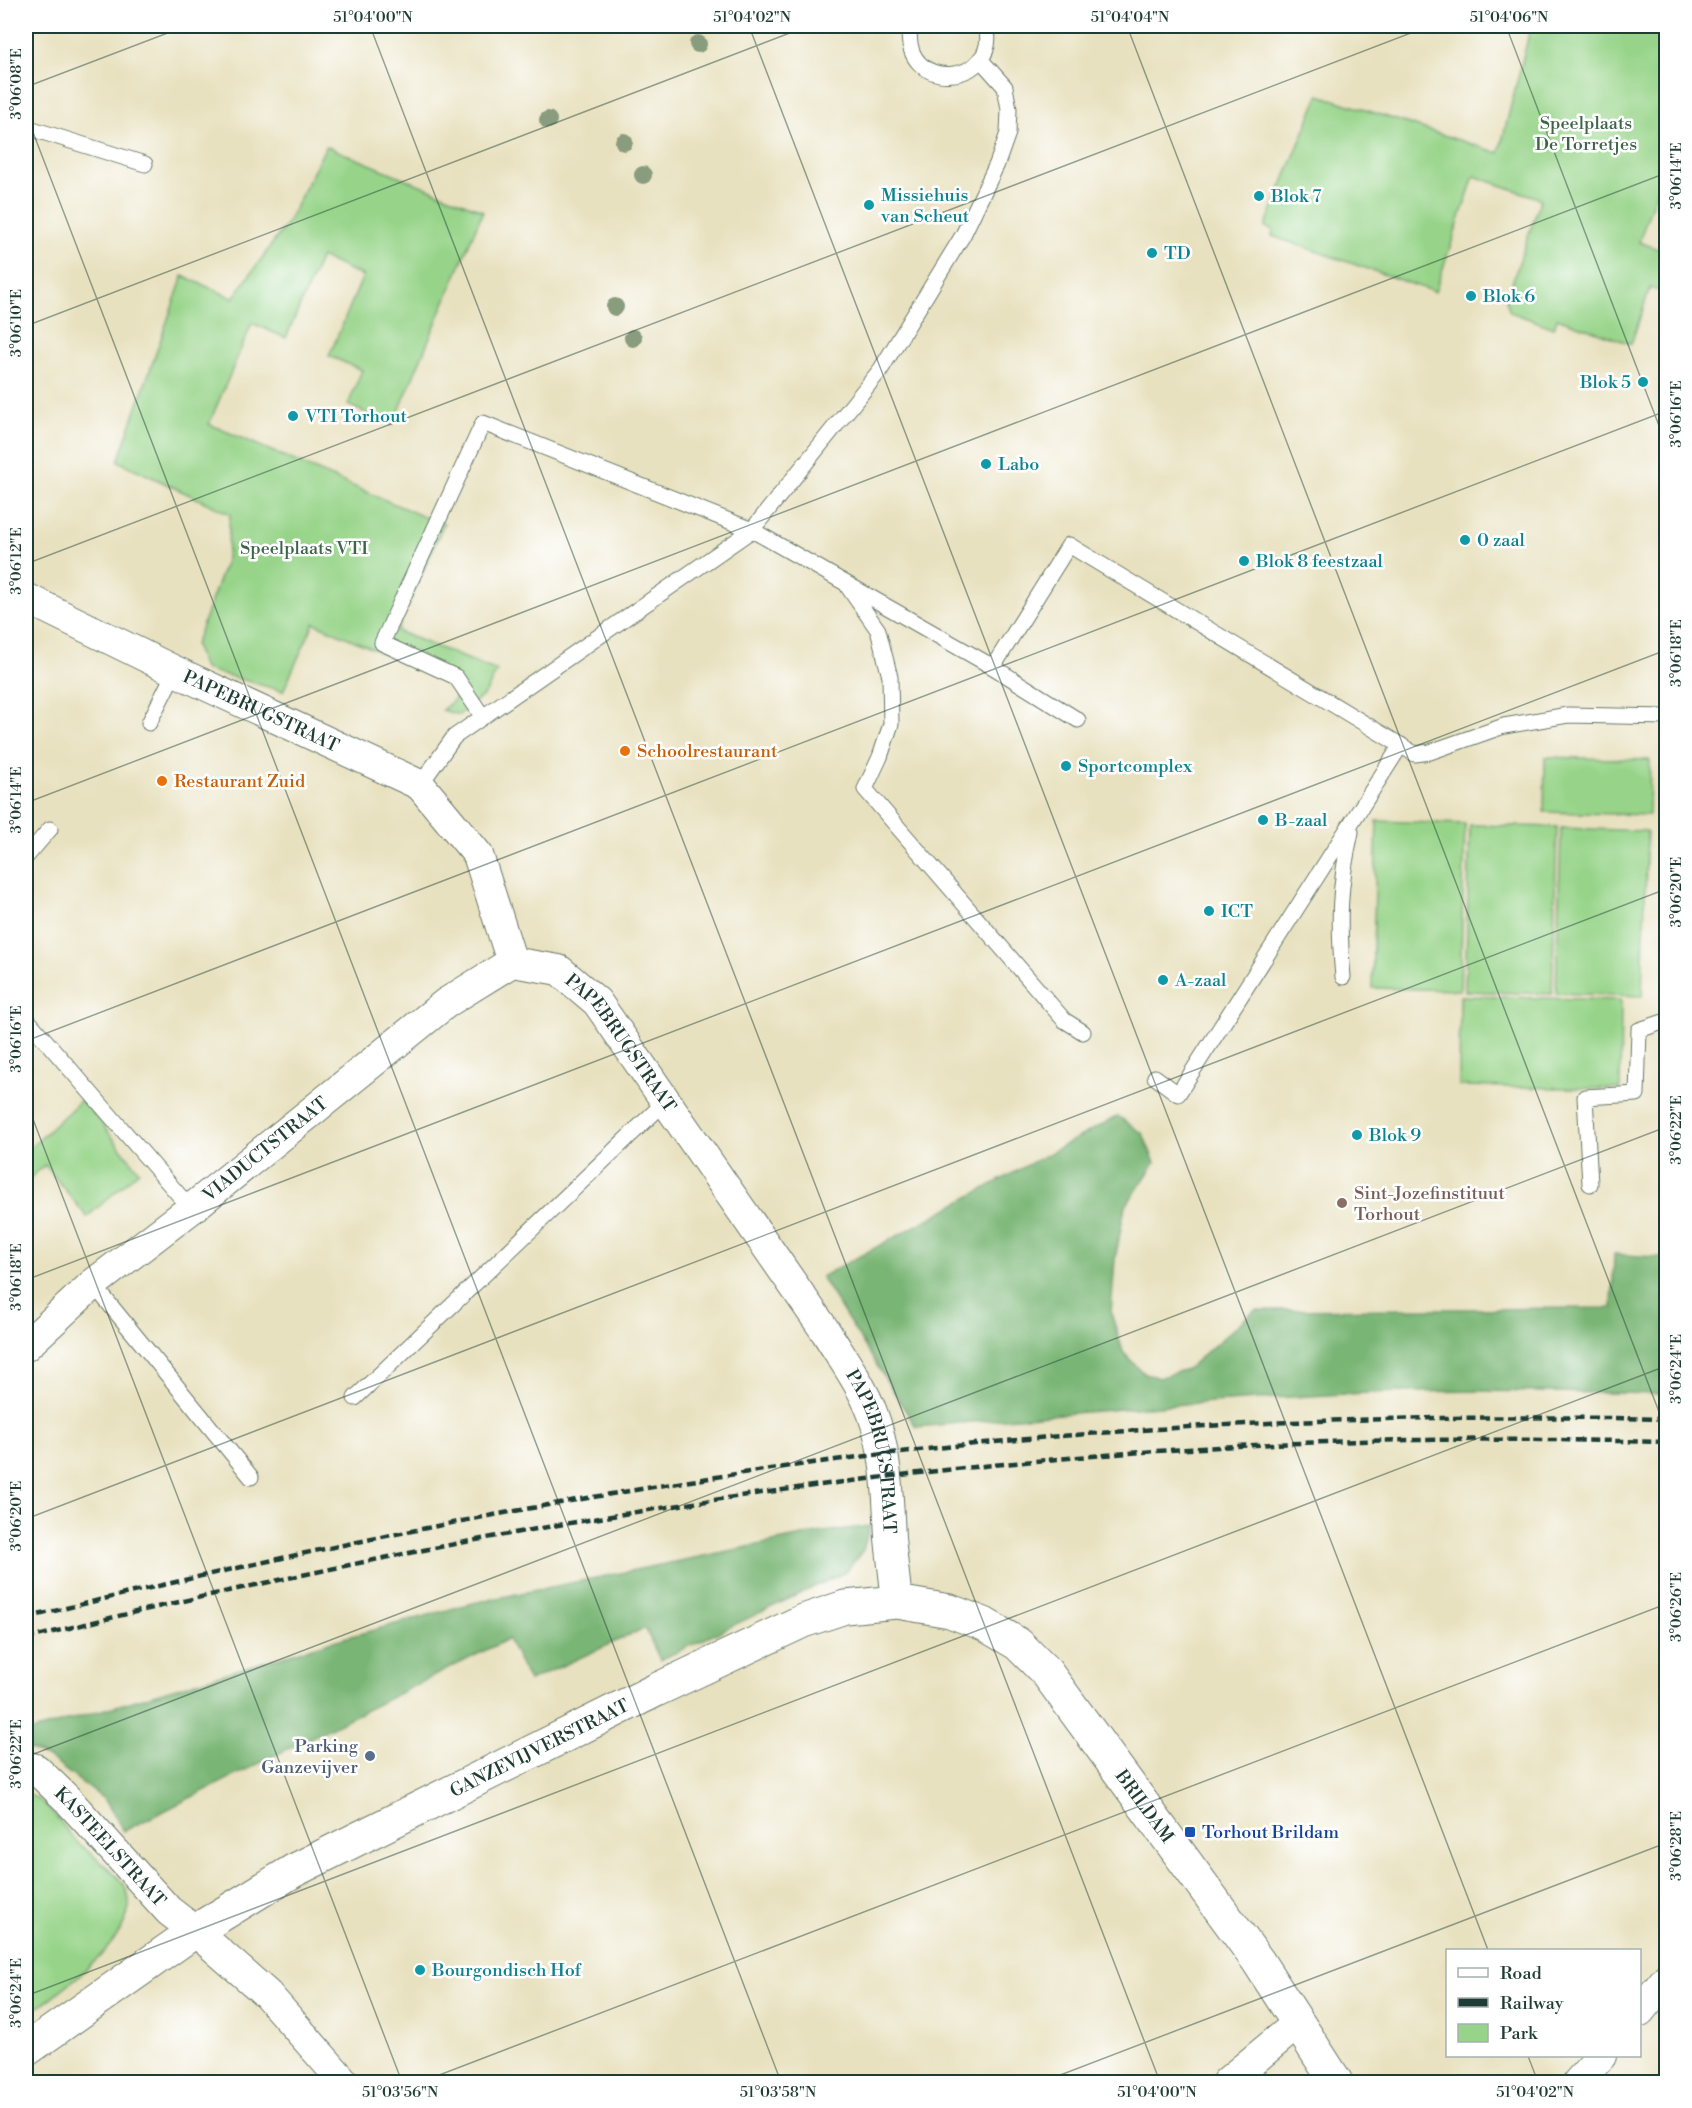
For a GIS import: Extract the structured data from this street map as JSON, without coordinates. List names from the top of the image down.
{
  "streets": {
    "street": [
      "PAPEBRUGSTRAAT",
      "VIADUCTSTRAAT",
      "GANZEVIJVERSTRAAT",
      "BRILDAM",
      "KASTEELSTRAAT"
    ]
  },
  "crossings": [
    ["PAPEBRUGSTRAAT", "VIADUCTSTRAAT"],
    ["PAPEBRUGSTRAAT", "GANZEVIJVERSTRAAT"],
    ["PAPEBRUGSTRAAT", "BRILDAM"],
    ["GANZEVIJVERSTRAAT", "BRILDAM"],
    ["GANZEVIJVERSTRAAT", "KASTEELSTRAAT"]
  ],
  "parks": ["Speelplaats De Torretjes", "Speelplaats VTI"],
  "places": {
    "other": [
      "Blok 7",
      "Missiehuis van Scheut",
      "TD",
      "Blok 6",
      "Blok 5",
      "VTI Torhout",
      "Labo",
      "0 zaal",
      "Blok 8 feestzaal",
      "Schoolrestaurant",
      "Sportcomplex",
      "Restaurant Zuid",
      "B-zaal",
      "ICT",
      "A-zaal",
      "Blok 9",
      "Sint-Jozefinstituut Torhout",
      "Parking Ganzevijver",
      "Bourgondisch Hof"
    ],
    "transit": ["Torhout Brildam"]
  },
  "legend": ["Road", "Railway", "Park"],
  "coordinates": [
    "51°04'00\"N",
    "51°04'02\"N",
    "51°04'04\"N",
    "51°04'06\"N",
    "3°06'08\"E",
    "3°06'14\"E",
    "3°06'10\"E",
    "3°06'16\"E",
    "3°06'12\"E",
    "3°06'18\"E",
    "3°06'20\"E",
    "3°06'22\"E",
    "3°06'24\"E",
    "3°06'26\"E",
    "3°06'28\"E",
    "51°03'56\"N",
    "51°03'58\"N"
  ]
}
